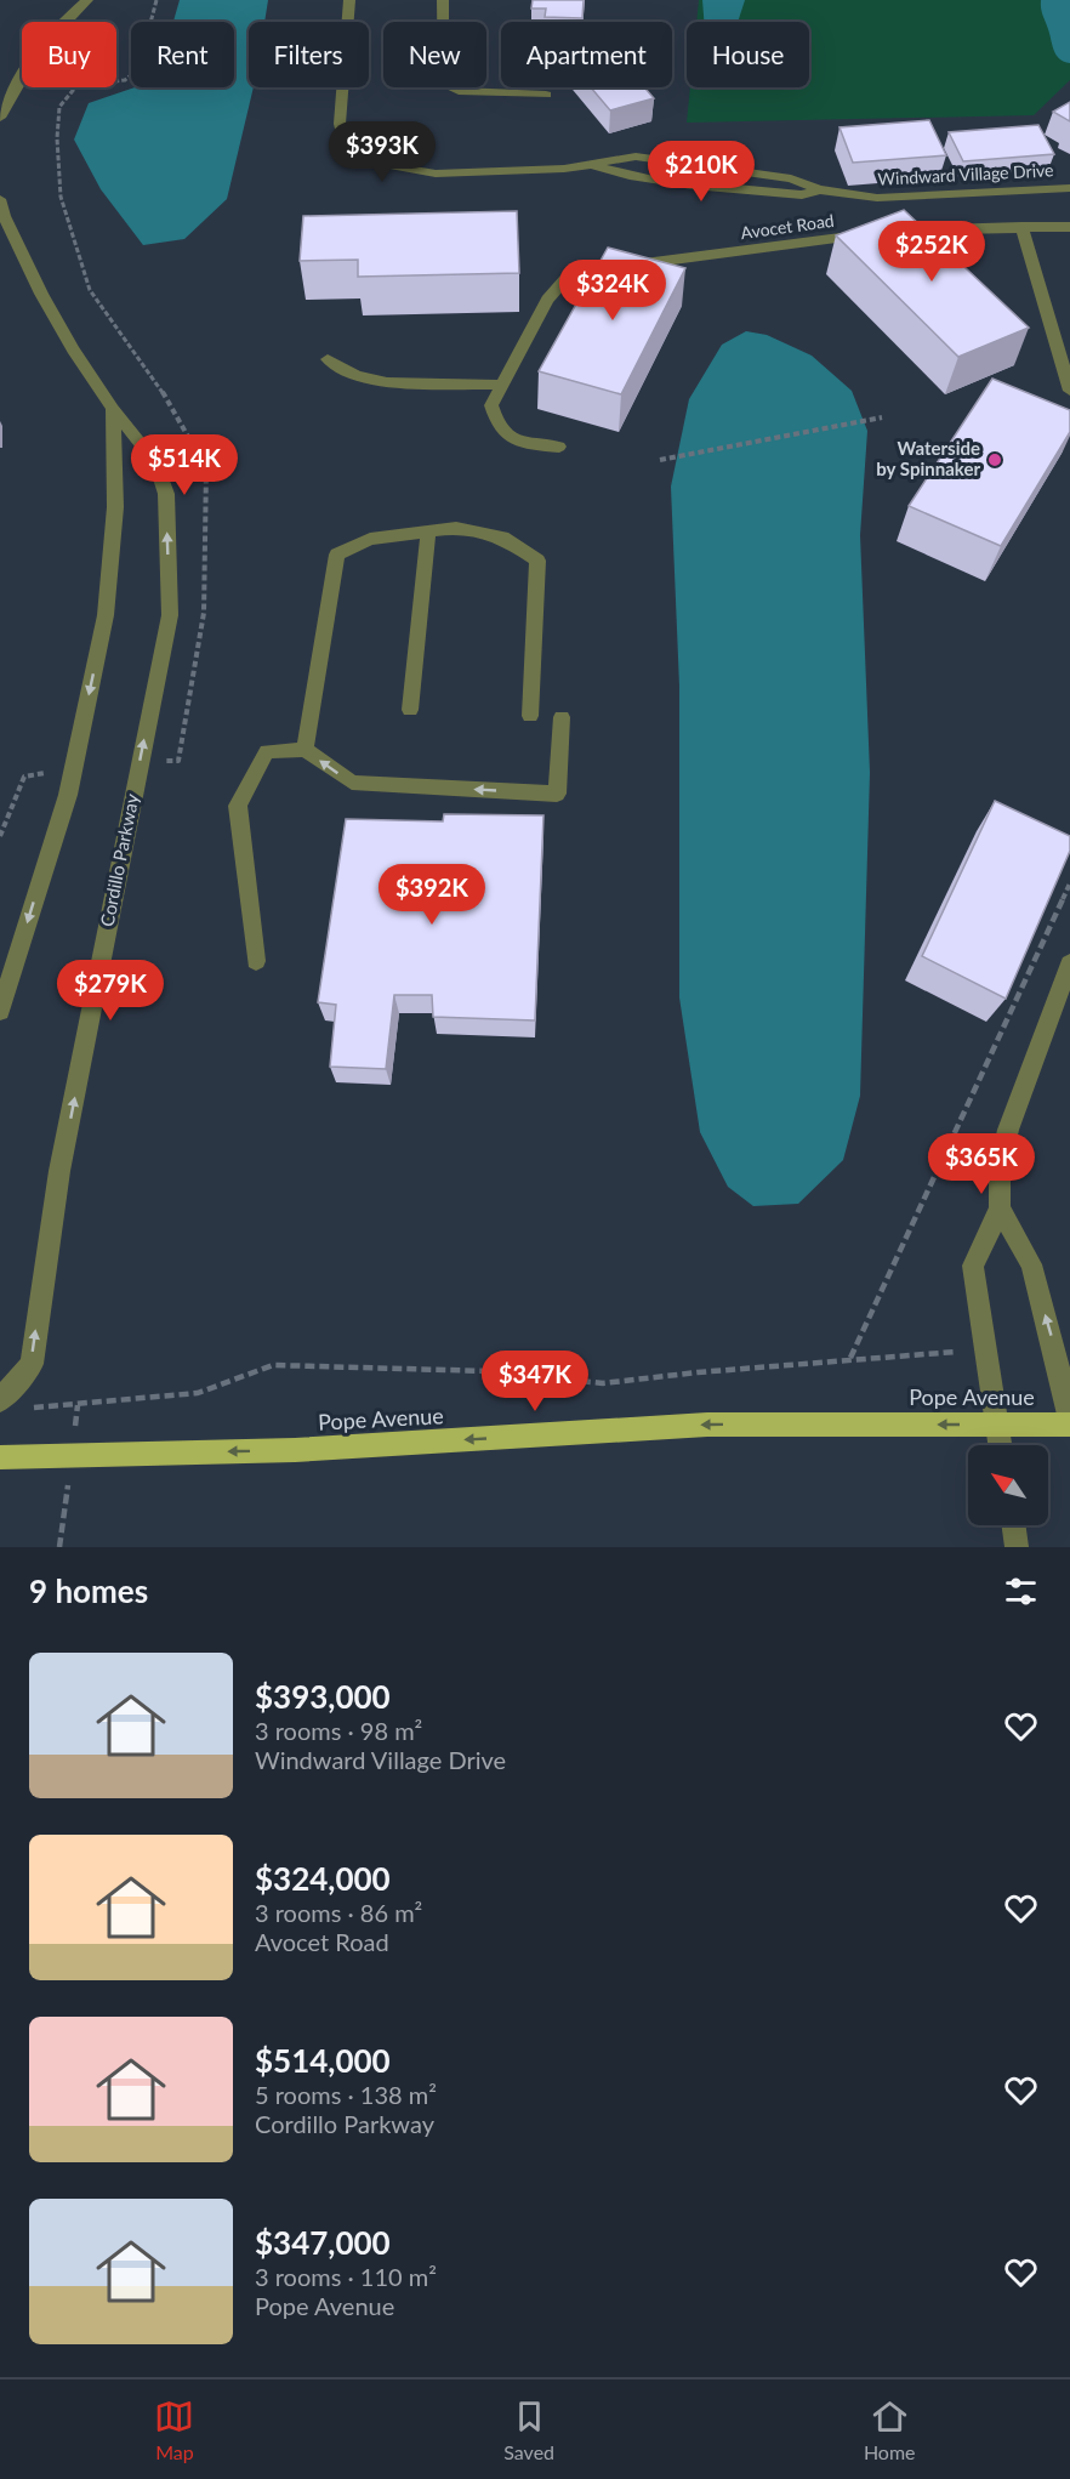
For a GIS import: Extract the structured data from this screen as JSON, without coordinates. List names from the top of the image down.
{
  "streets": {
    "main road": ["Pope Avenue"],
    "street": ["Windward Village Drive", "Avocet Road", "Cordillo Parkway"]
  },
  "one_way": ["Pope Avenue"],
  "places": ["Waterside by Spinnaker"],
  "north": "top left",
  "page": {
    "chip": [
      "Buy",
      "Rent",
      "Filters",
      "New",
      "Apartment",
      "House"
    ],
    "price": [
      "$393K",
      "$210K",
      "$252K",
      "$324K",
      "$514K",
      "$392K",
      "$279K",
      "$365K",
      "$347K"
    ],
    "heading": "9 homes",
    "list": [
      {
        "name": "$393,000",
        "note": "3 rooms · 98 m² · Windward Village Drive"
      },
      {
        "name": "$324,000",
        "note": "3 rooms · 86 m² · Avocet Road"
      },
      {
        "name": "$514,000",
        "note": "5 rooms · 138 m² · Cordillo Parkway"
      },
      {
        "name": "$347,000",
        "note": "3 rooms · 110 m² · Pope Avenue"
      }
    ],
    "tabs": ["Map", "Saved", "Home"]
  }
}
